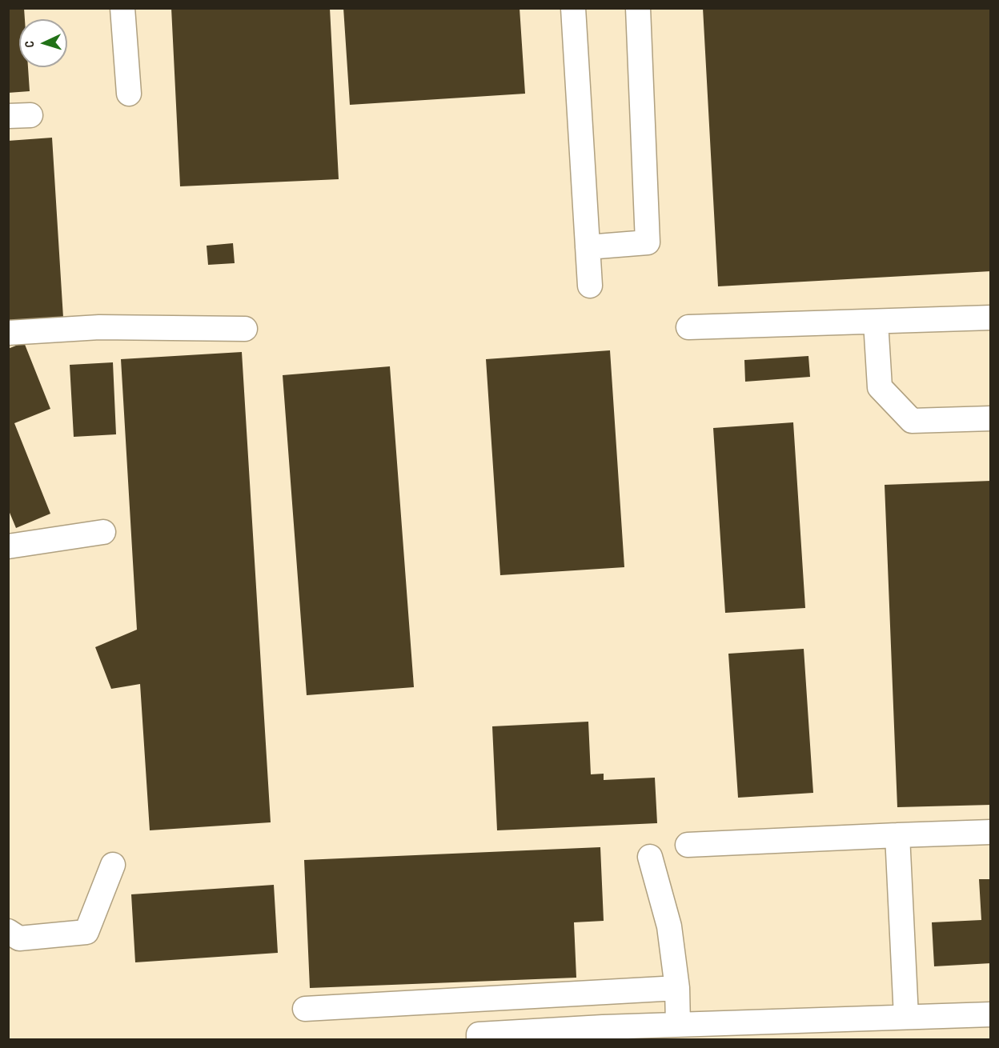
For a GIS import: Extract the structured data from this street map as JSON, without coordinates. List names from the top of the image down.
{
  "north": "left"
}
